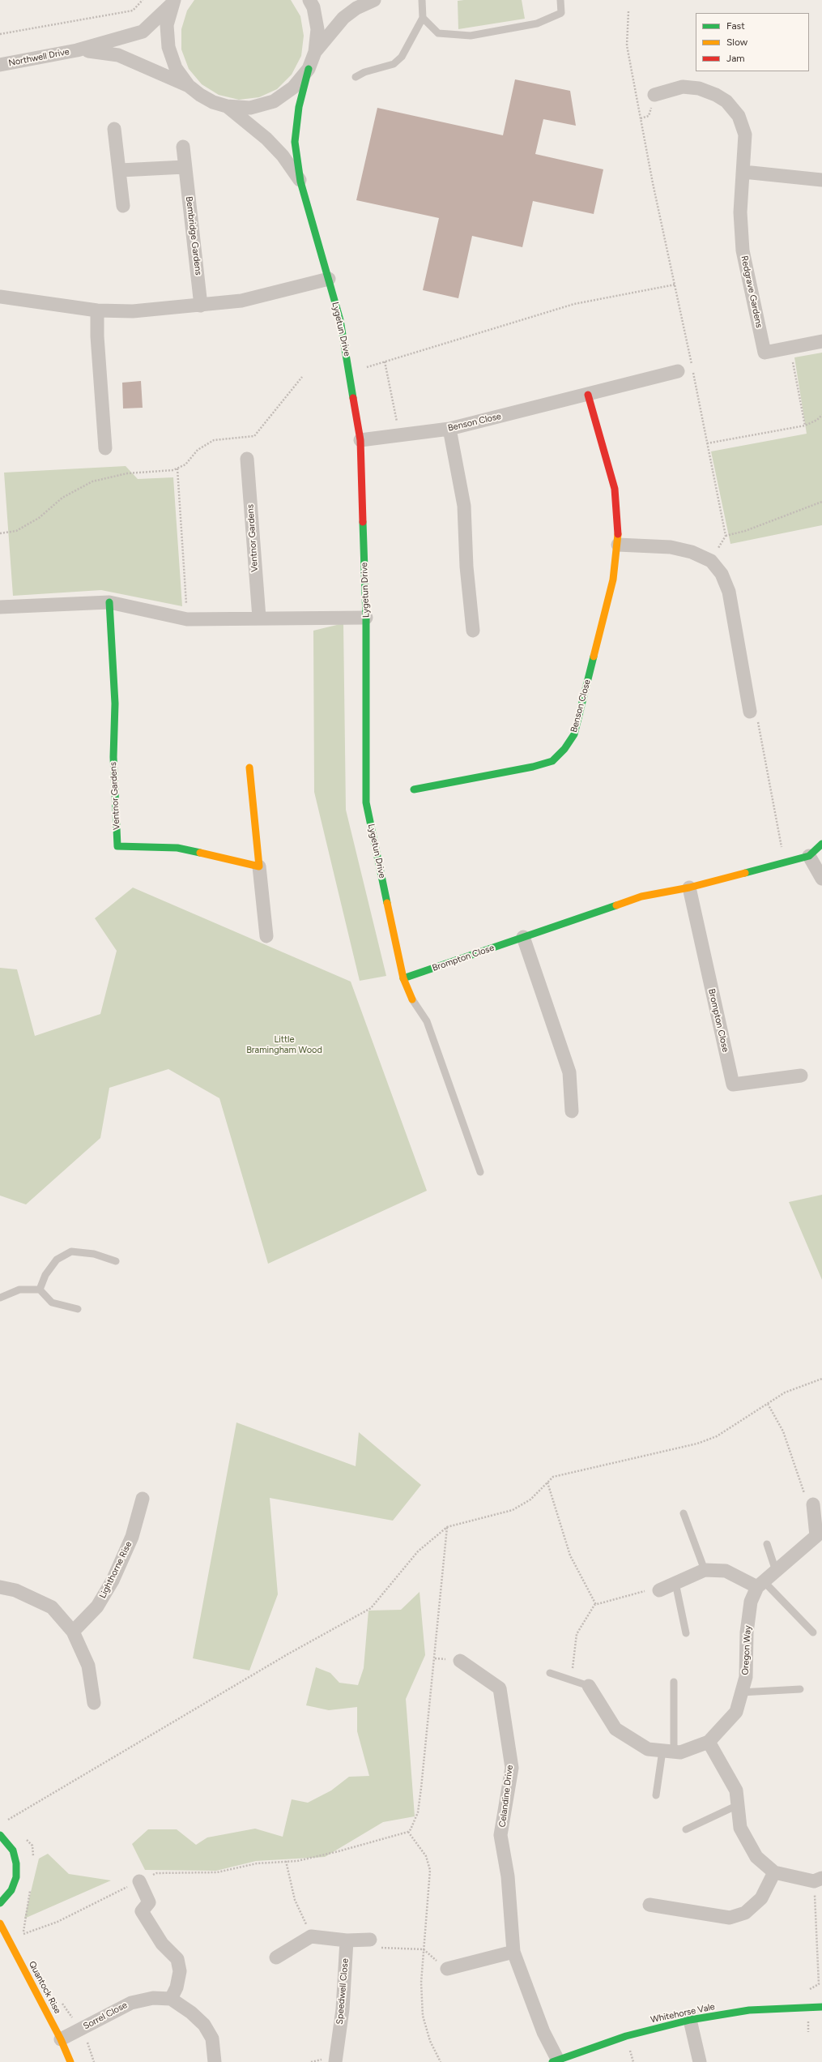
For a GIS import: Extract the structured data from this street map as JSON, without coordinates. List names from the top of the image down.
{
  "streets": {
    "street": [
      "Northwell Drive",
      "Bembridge Gardens",
      "Redgrave Gardens",
      "Lygetun Drive",
      "Benson Close",
      "Ventnor Gardens",
      "Brompton Close",
      "Lighthorne Rise",
      "Oregon Way",
      "Celandine Drive",
      "Quantock Rise",
      "Speedwell Close",
      "Whitehorse Vale",
      "Sorrel Close"
    ]
  },
  "crossings": [
    ["Lygetun Drive", "Benson Close"],
    ["Lygetun Drive", "Brompton Close"],
    ["Celandine Drive", "Whitehorse Vale"],
    ["Quantock Rise", "Sorrel Close"]
  ],
  "parks": ["Little Bramingham Wood"],
  "legend": ["Fast", "Slow", "Jam"]
}
